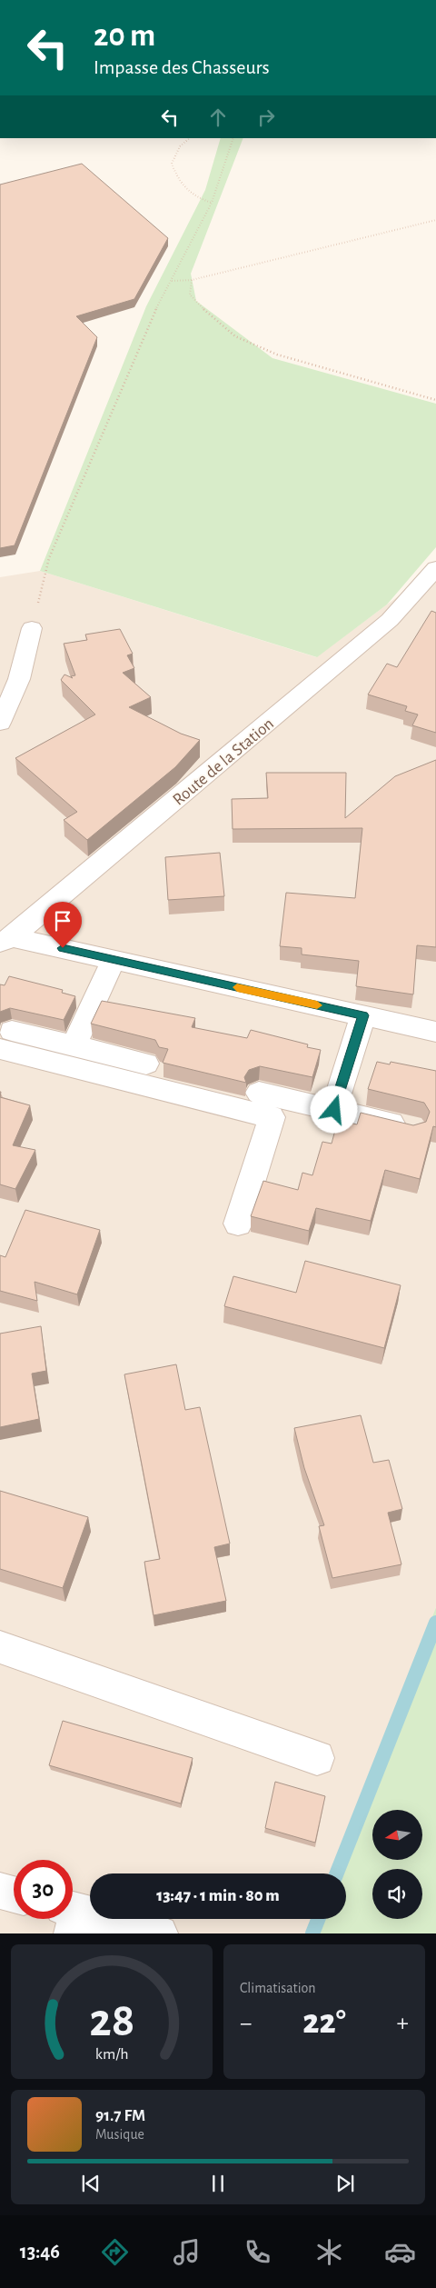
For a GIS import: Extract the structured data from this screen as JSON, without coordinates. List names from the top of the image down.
{
  "streets": {
    "street": ["Route de la Station"]
  },
  "north": "left",
  "page": {
    "turn": ["20 m", "Impasse des Chasseurs"],
    "limit": "30",
    "trip": "13:47 · 1 min · 80 m",
    "tile": "Climatisation",
    "heat": ["−", "22°", "+"],
    "song": ["91.7 FM", "Musique"],
    "tabs": "13:46",
    "gauge": ["28", "km/h"]
  }
}
